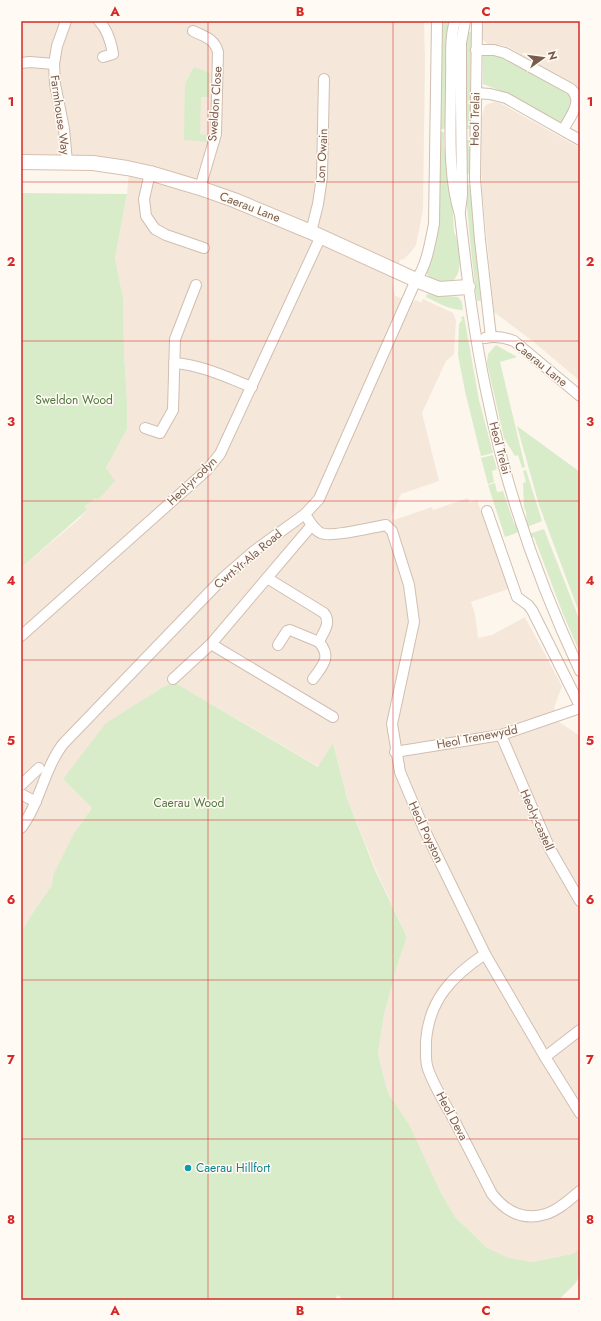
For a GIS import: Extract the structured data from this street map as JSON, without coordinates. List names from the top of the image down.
{
  "streets": {
    "street": [
      "Sweldon Close",
      "Farmhouse Way",
      "Heol Trelai",
      "Lon Owain",
      "Caerau Lane",
      "Heol-yr-odyn",
      "Cwrt-Yr-Ala Road",
      "Heol Trenewydd",
      "Heol-y-castell",
      "Heol Poyston",
      "Heol Deva"
    ]
  },
  "crossings": [
    ["Sweldon Close", "Caerau Lane"],
    ["Farmhouse Way", "Caerau Lane"],
    ["Heol Trelai", "Caerau Lane"],
    ["Lon Owain", "Caerau Lane"],
    ["Lon Owain", "Heol-yr-odyn"],
    ["Caerau Lane", "Heol-yr-odyn"],
    ["Caerau Lane", "Cwrt-Yr-Ala Road"],
    ["Cwrt-Yr-Ala Road", "Heol Poyston"],
    ["Heol Trenewydd", "Heol-y-castell"],
    ["Heol Trenewydd", "Heol Poyston"],
    ["Heol Poyston", "Heol Deva"]
  ],
  "parks": ["Sweldon Wood", "Caerau Wood"],
  "places": ["Caerau Hillfort"],
  "north": "right",
  "grid": {
    "columns": ["A", "B", "C"],
    "rows": [
      "1",
      "2",
      "3",
      "4",
      "5",
      "6",
      "7",
      "8"
    ]
  }
}
